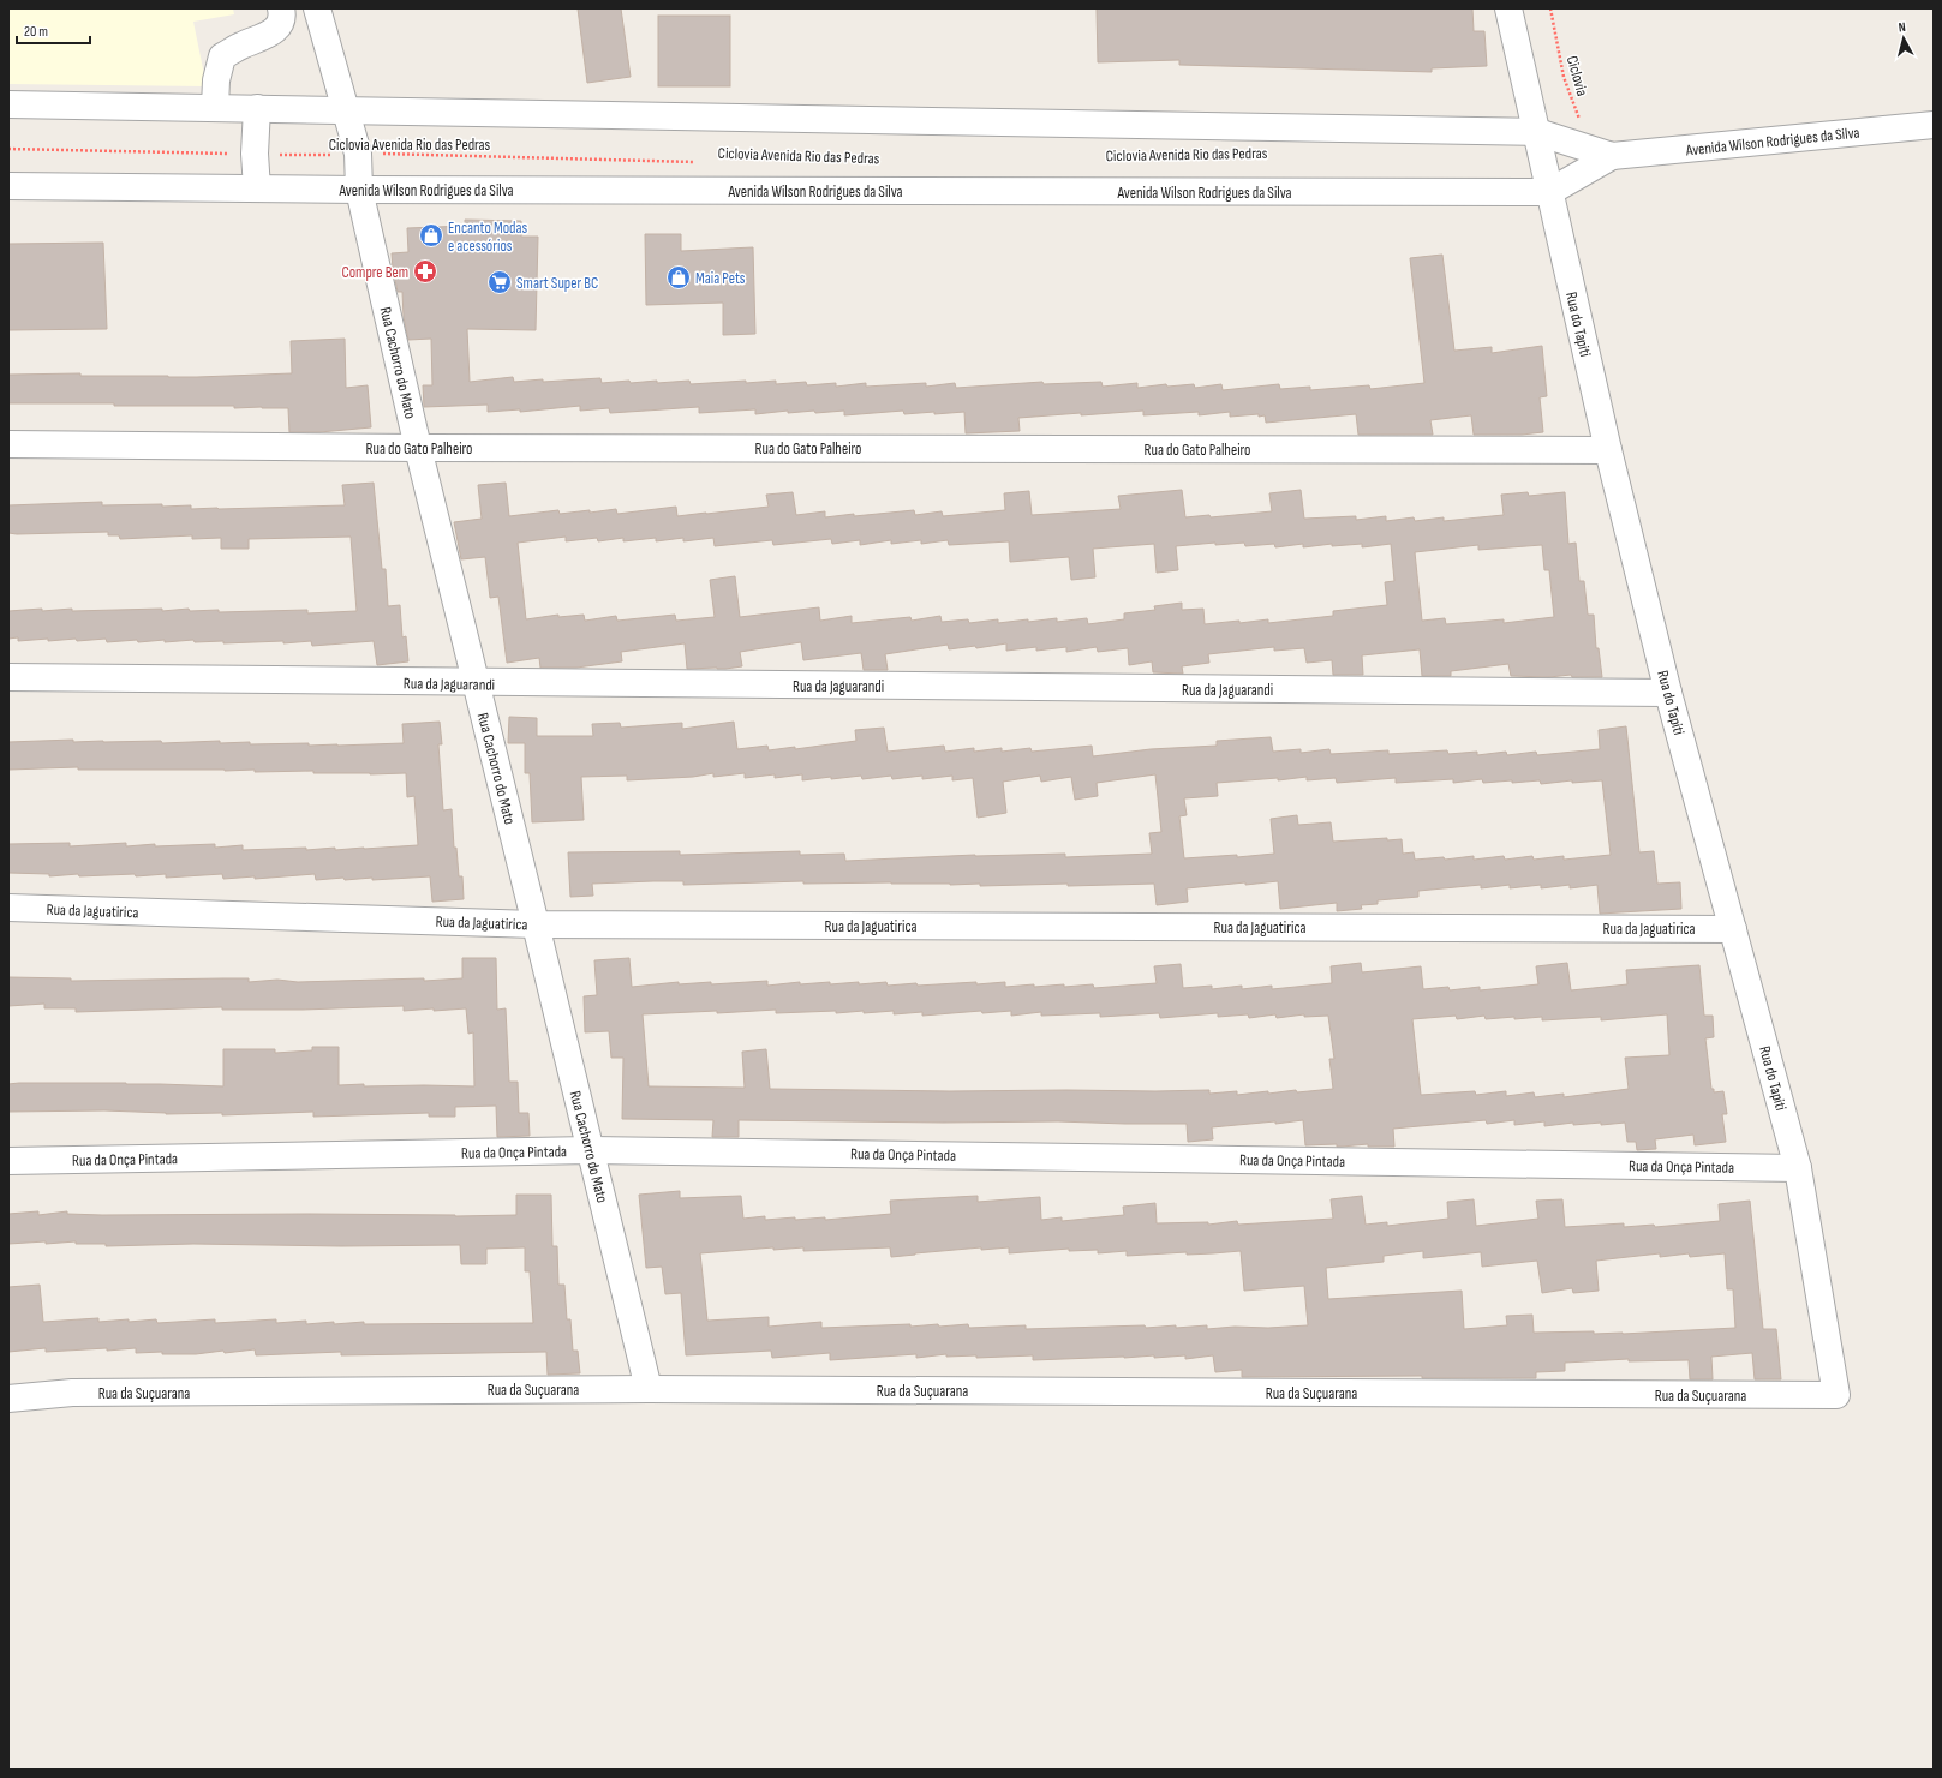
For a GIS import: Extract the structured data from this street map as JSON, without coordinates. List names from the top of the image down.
{
  "streets": {
    "street": [
      "Avenida Wilson Rodrigues da Silva",
      "Rua do Tapiti",
      "Rua Cachorro do Mato",
      "Rua do Gato Palheiro",
      "Rua da Jaguarandi",
      "Rua da Jaguatirica",
      "Rua da Onça Pintada",
      "Rua da Suçuarana"
    ],
    "path": ["Ciclovia", "Ciclovia Avenida Rio das Pedras"]
  },
  "crossings": [
    ["Ciclovia", "Avenida Wilson Rodrigues da Silva"],
    ["Avenida Wilson Rodrigues da Silva", "Rua do Tapiti"],
    ["Avenida Wilson Rodrigues da Silva", "Rua Cachorro do Mato"],
    ["Ciclovia Avenida Rio das Pedras", "Rua Cachorro do Mato"],
    ["Rua do Tapiti", "Rua do Gato Palheiro"],
    ["Rua do Tapiti", "Rua da Jaguarandi"],
    ["Rua do Tapiti", "Rua da Jaguatirica"],
    ["Rua do Tapiti", "Rua da Onça Pintada"],
    ["Rua do Tapiti", "Rua da Suçuarana"],
    ["Rua Cachorro do Mato", "Rua do Gato Palheiro"],
    ["Rua Cachorro do Mato", "Rua da Jaguarandi"],
    ["Rua Cachorro do Mato", "Rua da Jaguatirica"],
    ["Rua Cachorro do Mato", "Rua da Onça Pintada"],
    ["Rua Cachorro do Mato", "Rua da Suçuarana"]
  ],
  "places": {
    "shop": ["Encanto Modas e acessórios", "Maia Pets"],
    "pharmacy": ["Compre Bem"],
    "supermarket": ["Smart Super BC"]
  },
  "scale_bar": "20 m",
  "north": "top"
}
